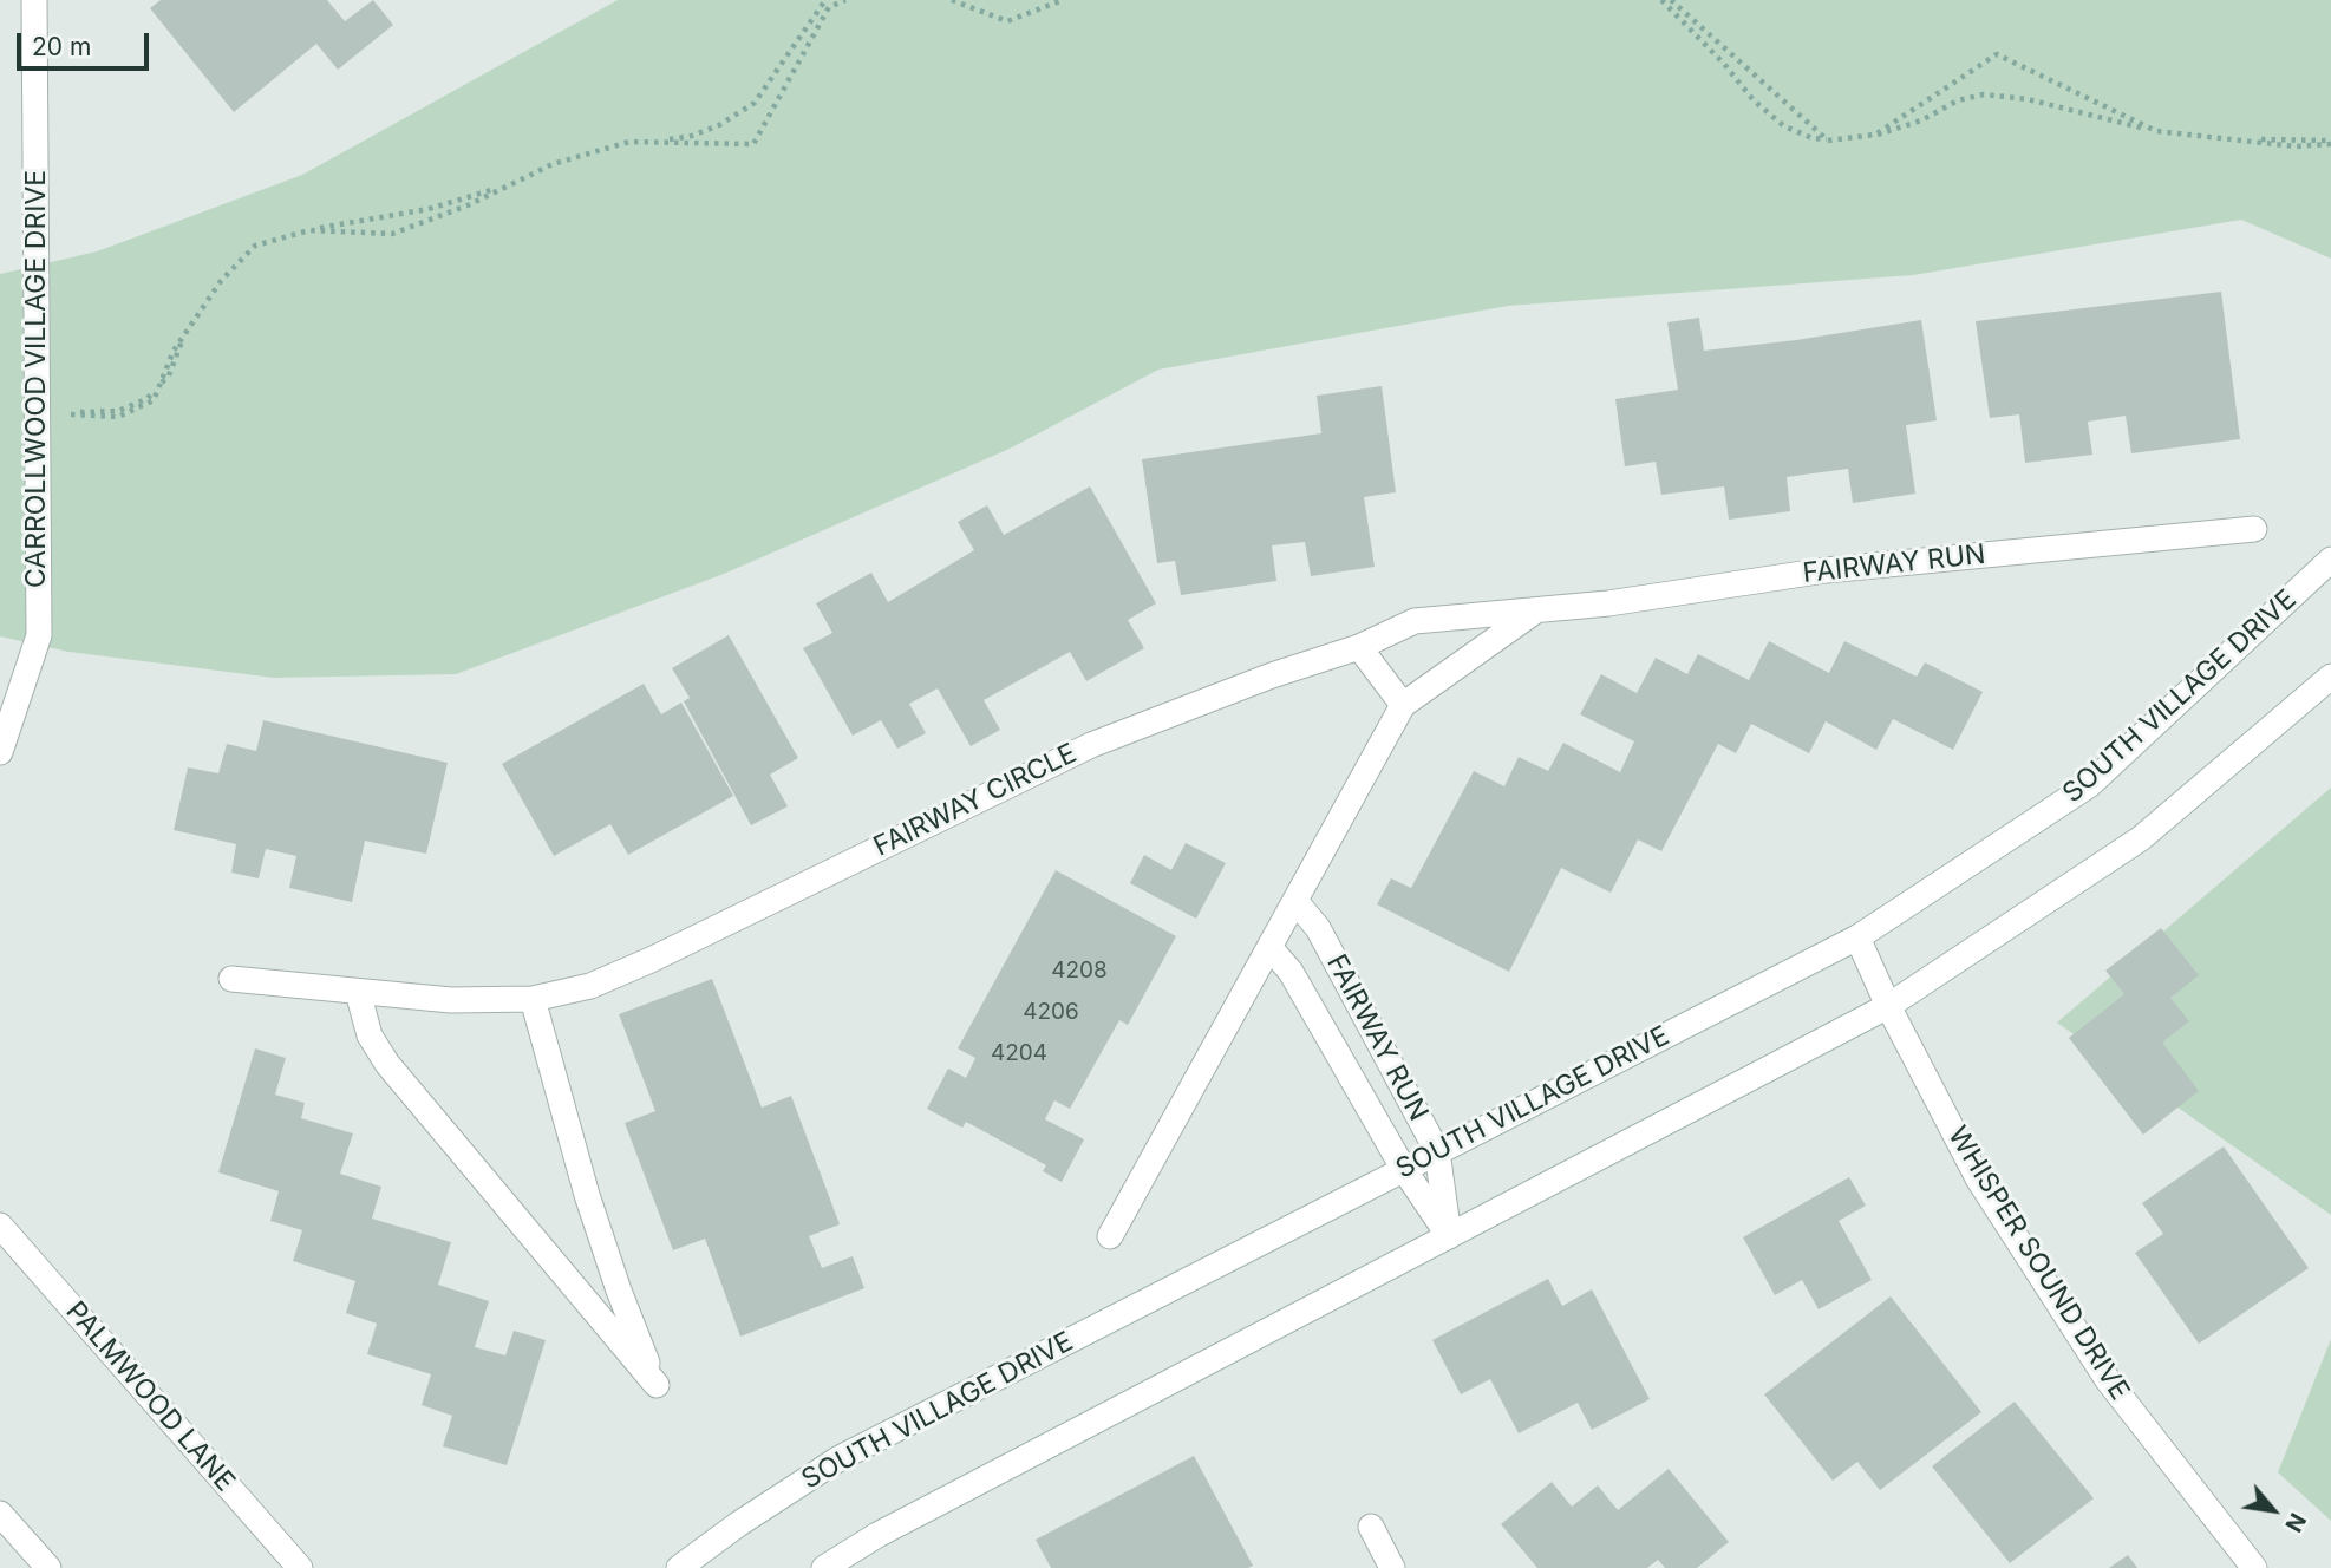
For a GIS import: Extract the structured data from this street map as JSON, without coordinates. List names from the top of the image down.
{
  "streets": {
    "street": [
      "CARROLLWOOD VILLAGE DRIVE",
      "FAIRWAY RUN",
      "SOUTH VILLAGE DRIVE",
      "FAIRWAY CIRCLE",
      "WHISPER SOUND DRIVE",
      "PALMWOOD LANE"
    ]
  },
  "crossings": [
    ["FAIRWAY RUN", "SOUTH VILLAGE DRIVE"],
    ["FAIRWAY RUN", "FAIRWAY CIRCLE"],
    ["SOUTH VILLAGE DRIVE", "WHISPER SOUND DRIVE"]
  ],
  "house_numbers": ["4208", "4206", "4204"],
  "scale_bar": "20 m",
  "north": "bottom right"
}
